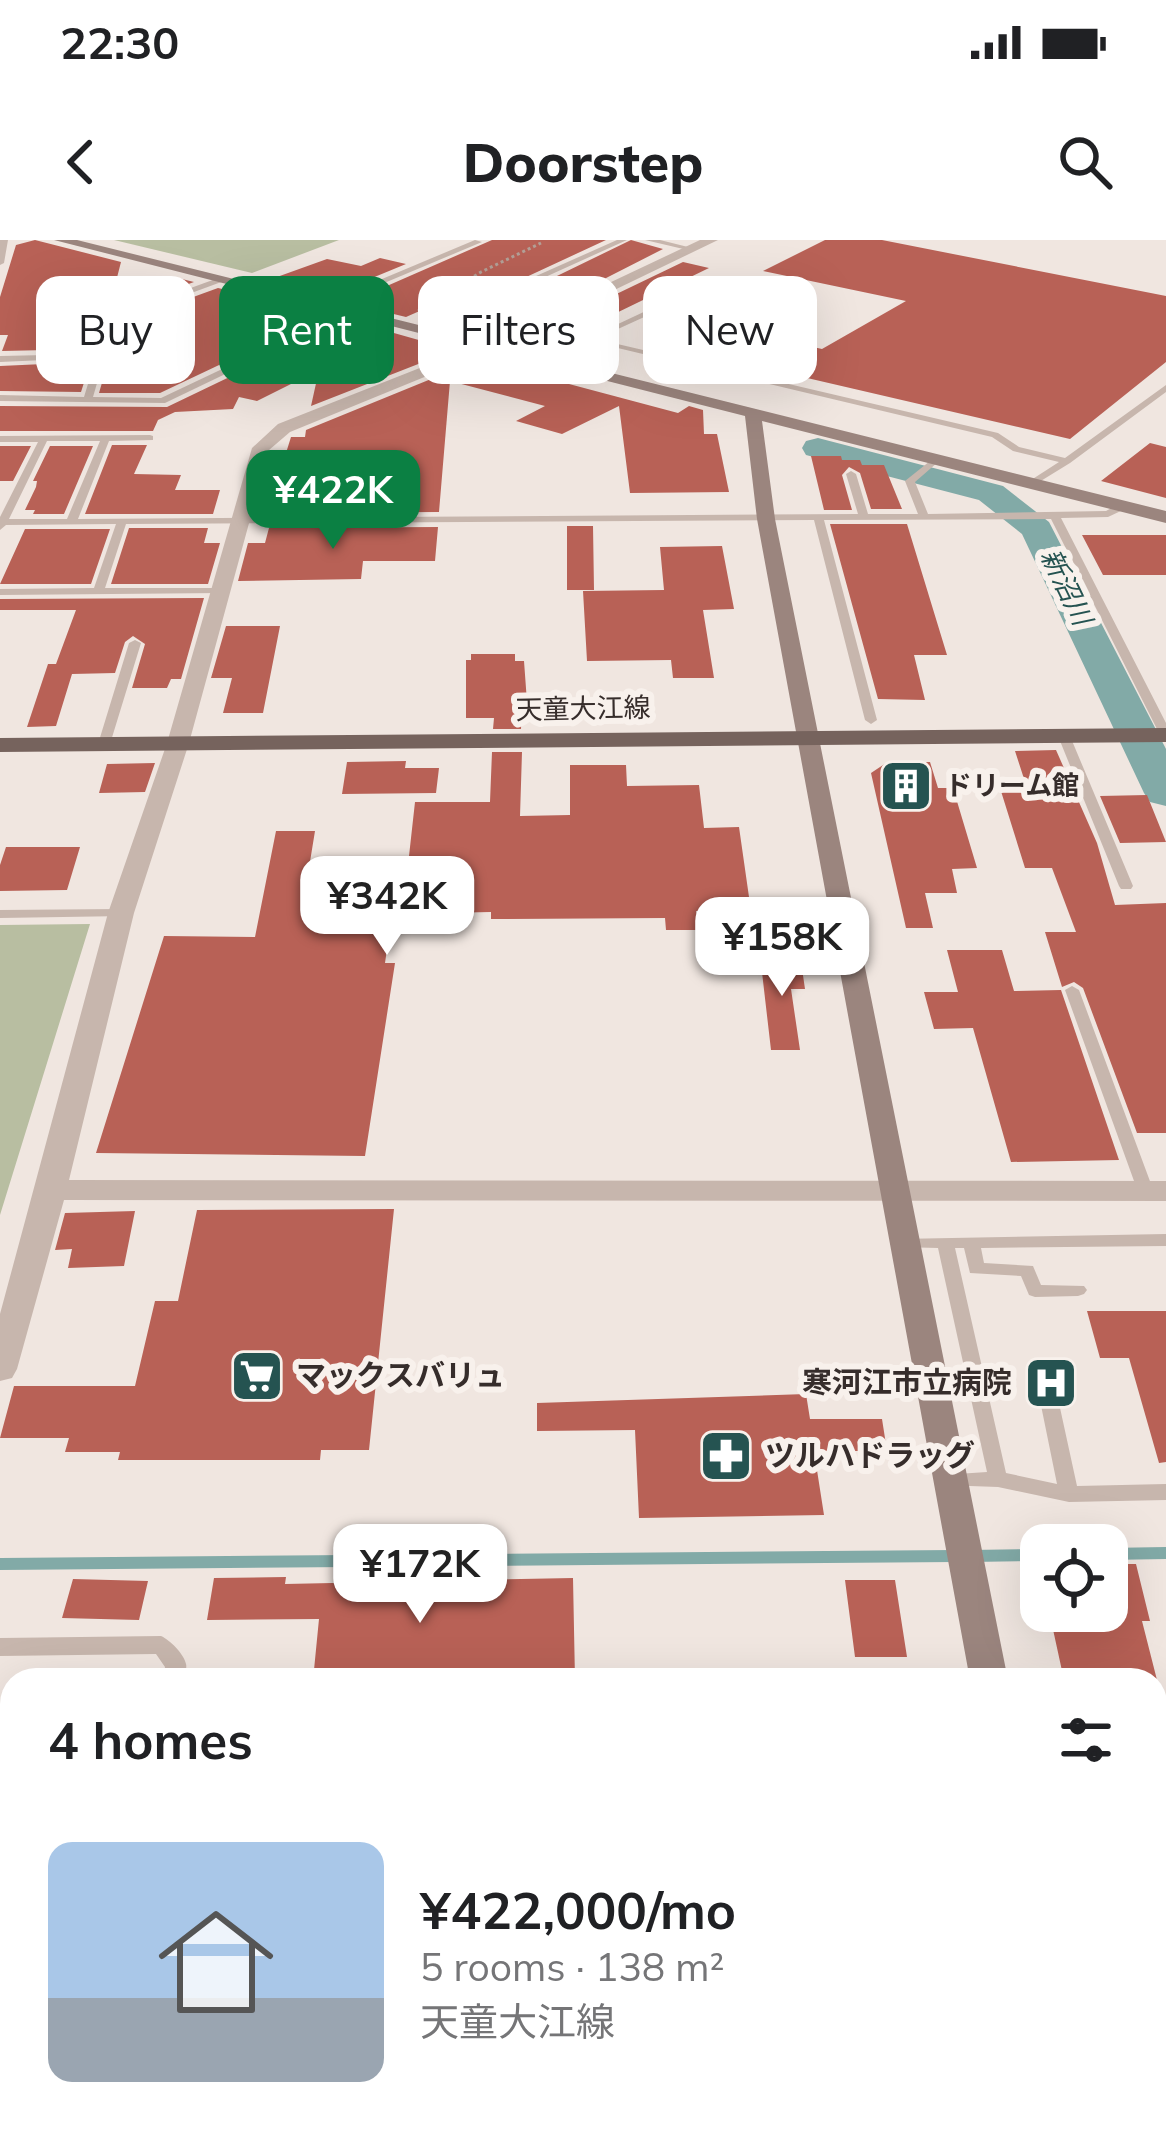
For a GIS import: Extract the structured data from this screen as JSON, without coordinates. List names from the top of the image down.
{
  "streets": {
    "main road": ["天童大江線"]
  },
  "water": ["新沼川"],
  "places": {
    "building": ["ドリーム館"],
    "supermarket": ["マックスバリュ"],
    "hospital": ["寒河江市立病院"],
    "pharmacy": ["ツルハドラッグ"]
  },
  "page": {
    "status": "22:30",
    "header": "Doorstep",
    "chip": [
      "Buy",
      "Rent",
      "Filters",
      "New"
    ],
    "price": [
      "¥422K",
      "¥342K",
      "¥158K",
      "¥172K"
    ],
    "heading": "4 homes",
    "list": [
      {
        "name": "¥422,000/mo",
        "note": "5 rooms · 138 m² · 天童大江線"
      }
    ]
  }
}
